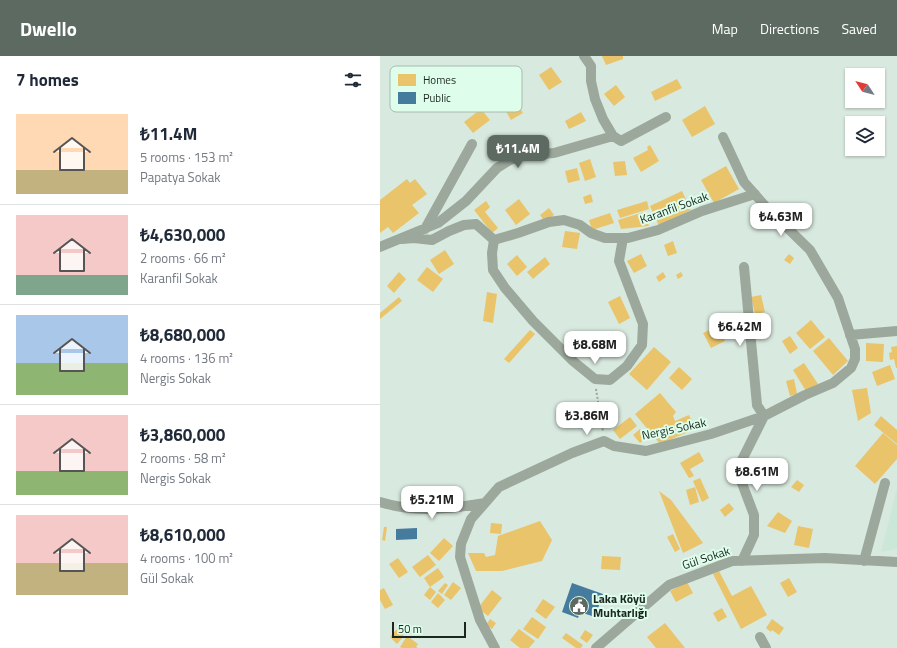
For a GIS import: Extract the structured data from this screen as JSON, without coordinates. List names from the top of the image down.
{
  "streets": {
    "street": ["Karanfil Sokak", "Nergis Sokak", "Gül Sokak"]
  },
  "places": {
    "public building": ["Laka Köyü Muhtarlığı"]
  },
  "legend": ["Homes", "Public"],
  "scale_bar": "50 m",
  "north": "top left",
  "page": {
    "header": "Dwello",
    "nav": ["Map", "Directions", "Saved"],
    "heading": "7 homes",
    "list": [
      {
        "name": "₺11.4M",
        "note": "5 rooms · 153 m² · Papatya Sokak"
      },
      {
        "name": "₺4,630,000",
        "note": "2 rooms · 66 m² · Karanfil Sokak"
      },
      {
        "name": "₺8,680,000",
        "note": "4 rooms · 136 m² · Nergis Sokak"
      },
      {
        "name": "₺3,860,000",
        "note": "2 rooms · 58 m² · Nergis Sokak"
      },
      {
        "name": "₺8,610,000",
        "note": "4 rooms · 100 m² · Gül Sokak"
      }
    ],
    "price": [
      "₺11.4M",
      "₺4.63M",
      "₺6.42M",
      "₺8.68M",
      "₺3.86M",
      "₺8.61M",
      "₺5.21M"
    ],
    "scale": "50 m"
  }
}
